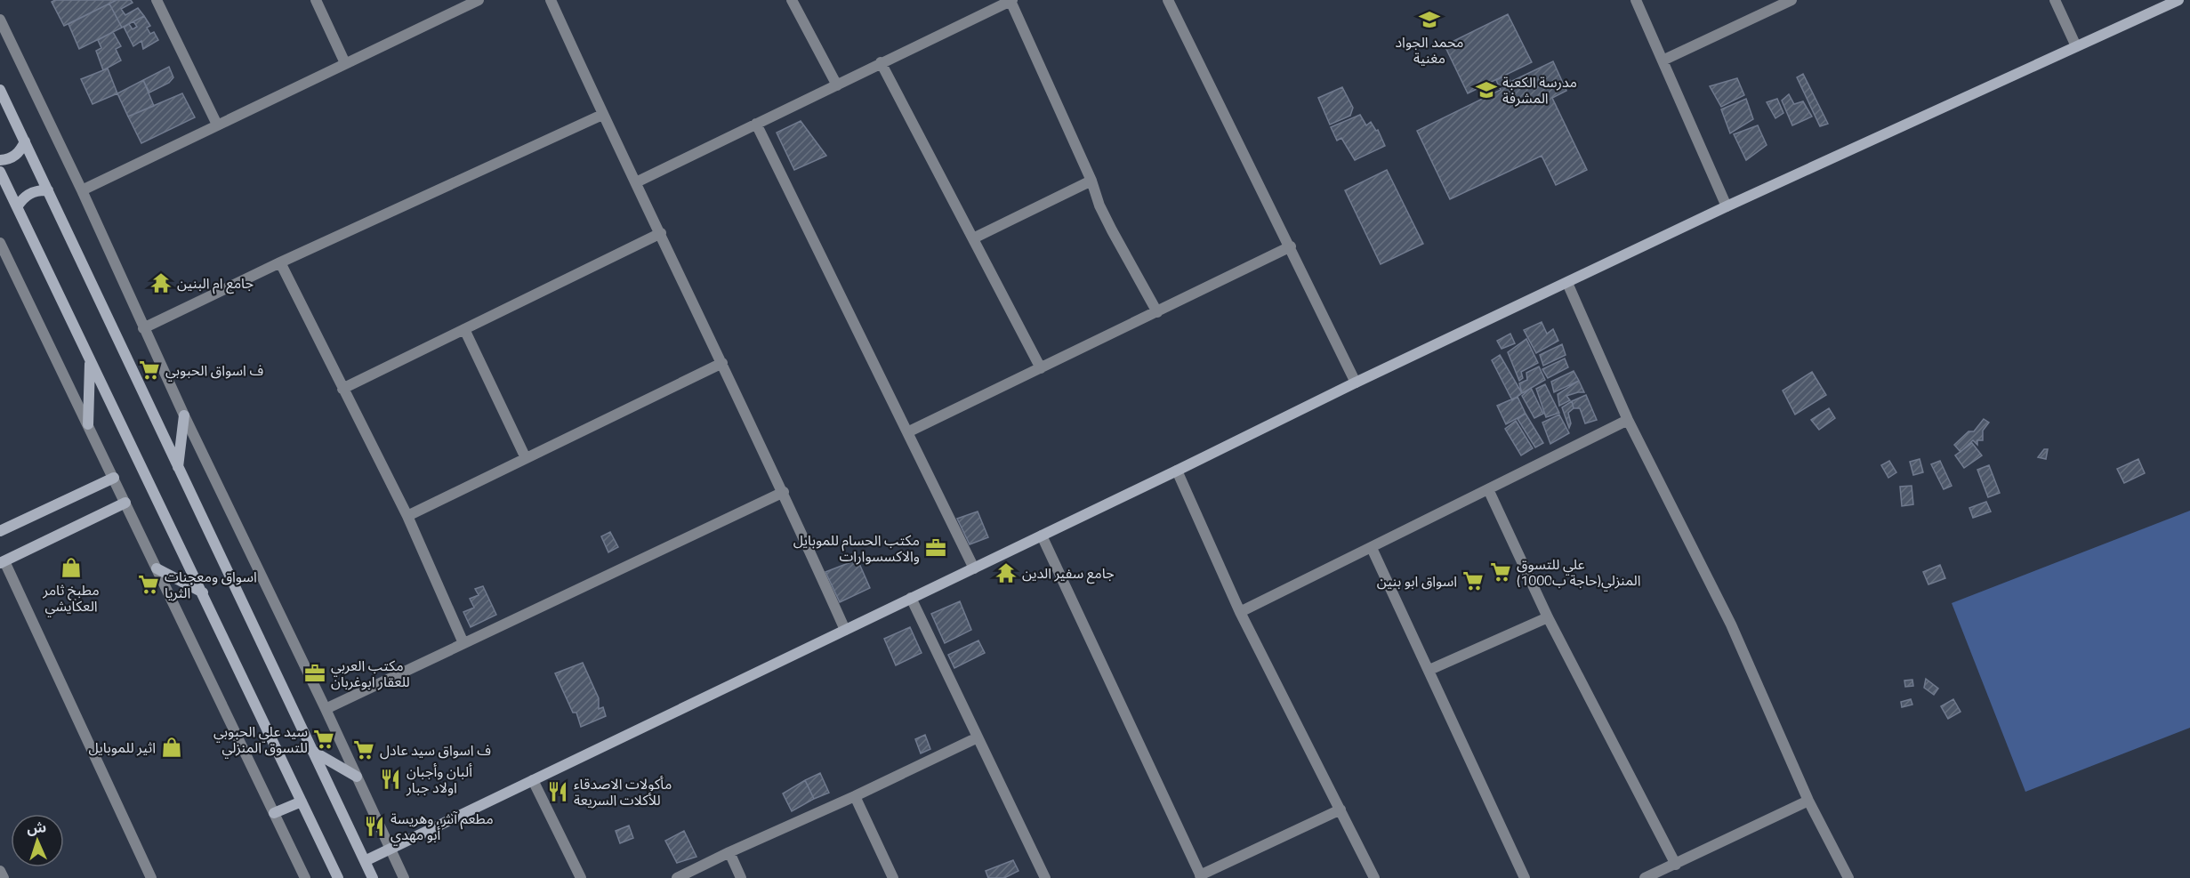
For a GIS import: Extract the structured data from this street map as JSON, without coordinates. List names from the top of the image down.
{
  "places": {
    "school or university": ["محمد الجواد مغنية", "مدرسة الكعبة المشرفة"],
    "temple": ["جامع ام البنين", "جامع سفير الدين"],
    "supermarket": [
      "ف اسواق الحبوبي",
      "علي للتسوق المنزلي(حاجة ب1000)",
      "اسواق ابو بنين",
      "اسواق ومعجنات الثريا",
      "سيد علي الحبوبي للتسوق المنزلي",
      "ف اسواق سيد عادل"
    ],
    "office": ["مكتب الحسام للموبايل والاكسسوارات", "مكتب العربي للعقار ابوغربان"],
    "shop": ["مطبخ ثامر العكايشي", "اثير للموبايل"],
    "restaurant": ["ألبان وأجبان اولاد جبار", "مأكولات الاصدقاء للأكلات السريعة", "مطعم آش وهريسة أبو مهدي"]
  },
  "north": "top"
}
